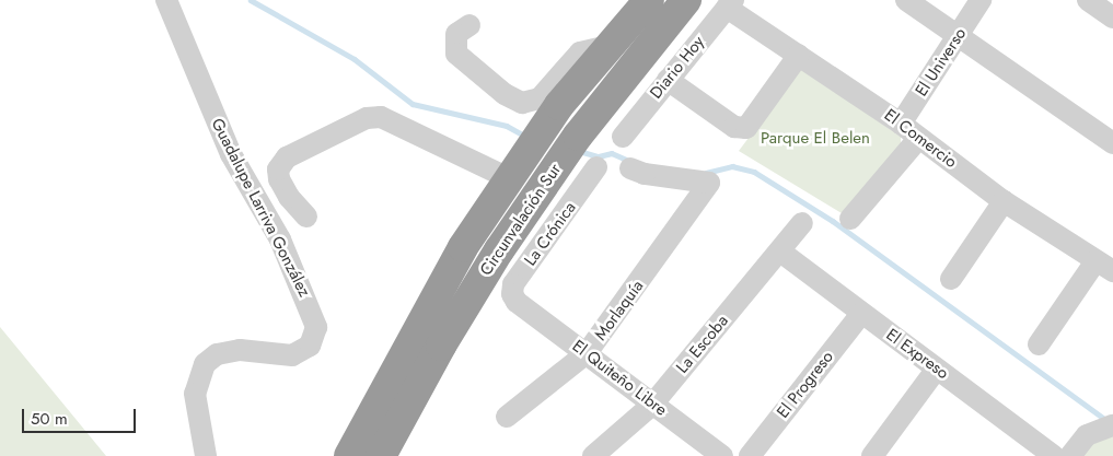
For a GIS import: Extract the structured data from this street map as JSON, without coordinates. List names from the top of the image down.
{
  "streets": {
    "highway": ["Circunvalación Sur"],
    "street": [
      "El Universo",
      "Diario Hoy",
      "El Comercio",
      "Guadalupe Larriva González",
      "La Crónica",
      "Morlaquía",
      "La Escoba",
      "El Expreso",
      "El Quiteño Libre",
      "El Progreso"
    ]
  },
  "crossings": [
    ["El Universo", "El Comercio"],
    ["Diario Hoy", "El Comercio"],
    ["Circunvalación Sur", "El Quiteño Libre"],
    ["La Crónica", "El Quiteño Libre"],
    ["Morlaquía", "El Quiteño Libre"],
    ["La Escoba", "El Expreso"],
    ["La Escoba", "El Quiteño Libre"],
    ["El Expreso", "El Progreso"]
  ],
  "parks": ["Parque El Belen"],
  "scale_bar": "50 m"
}
